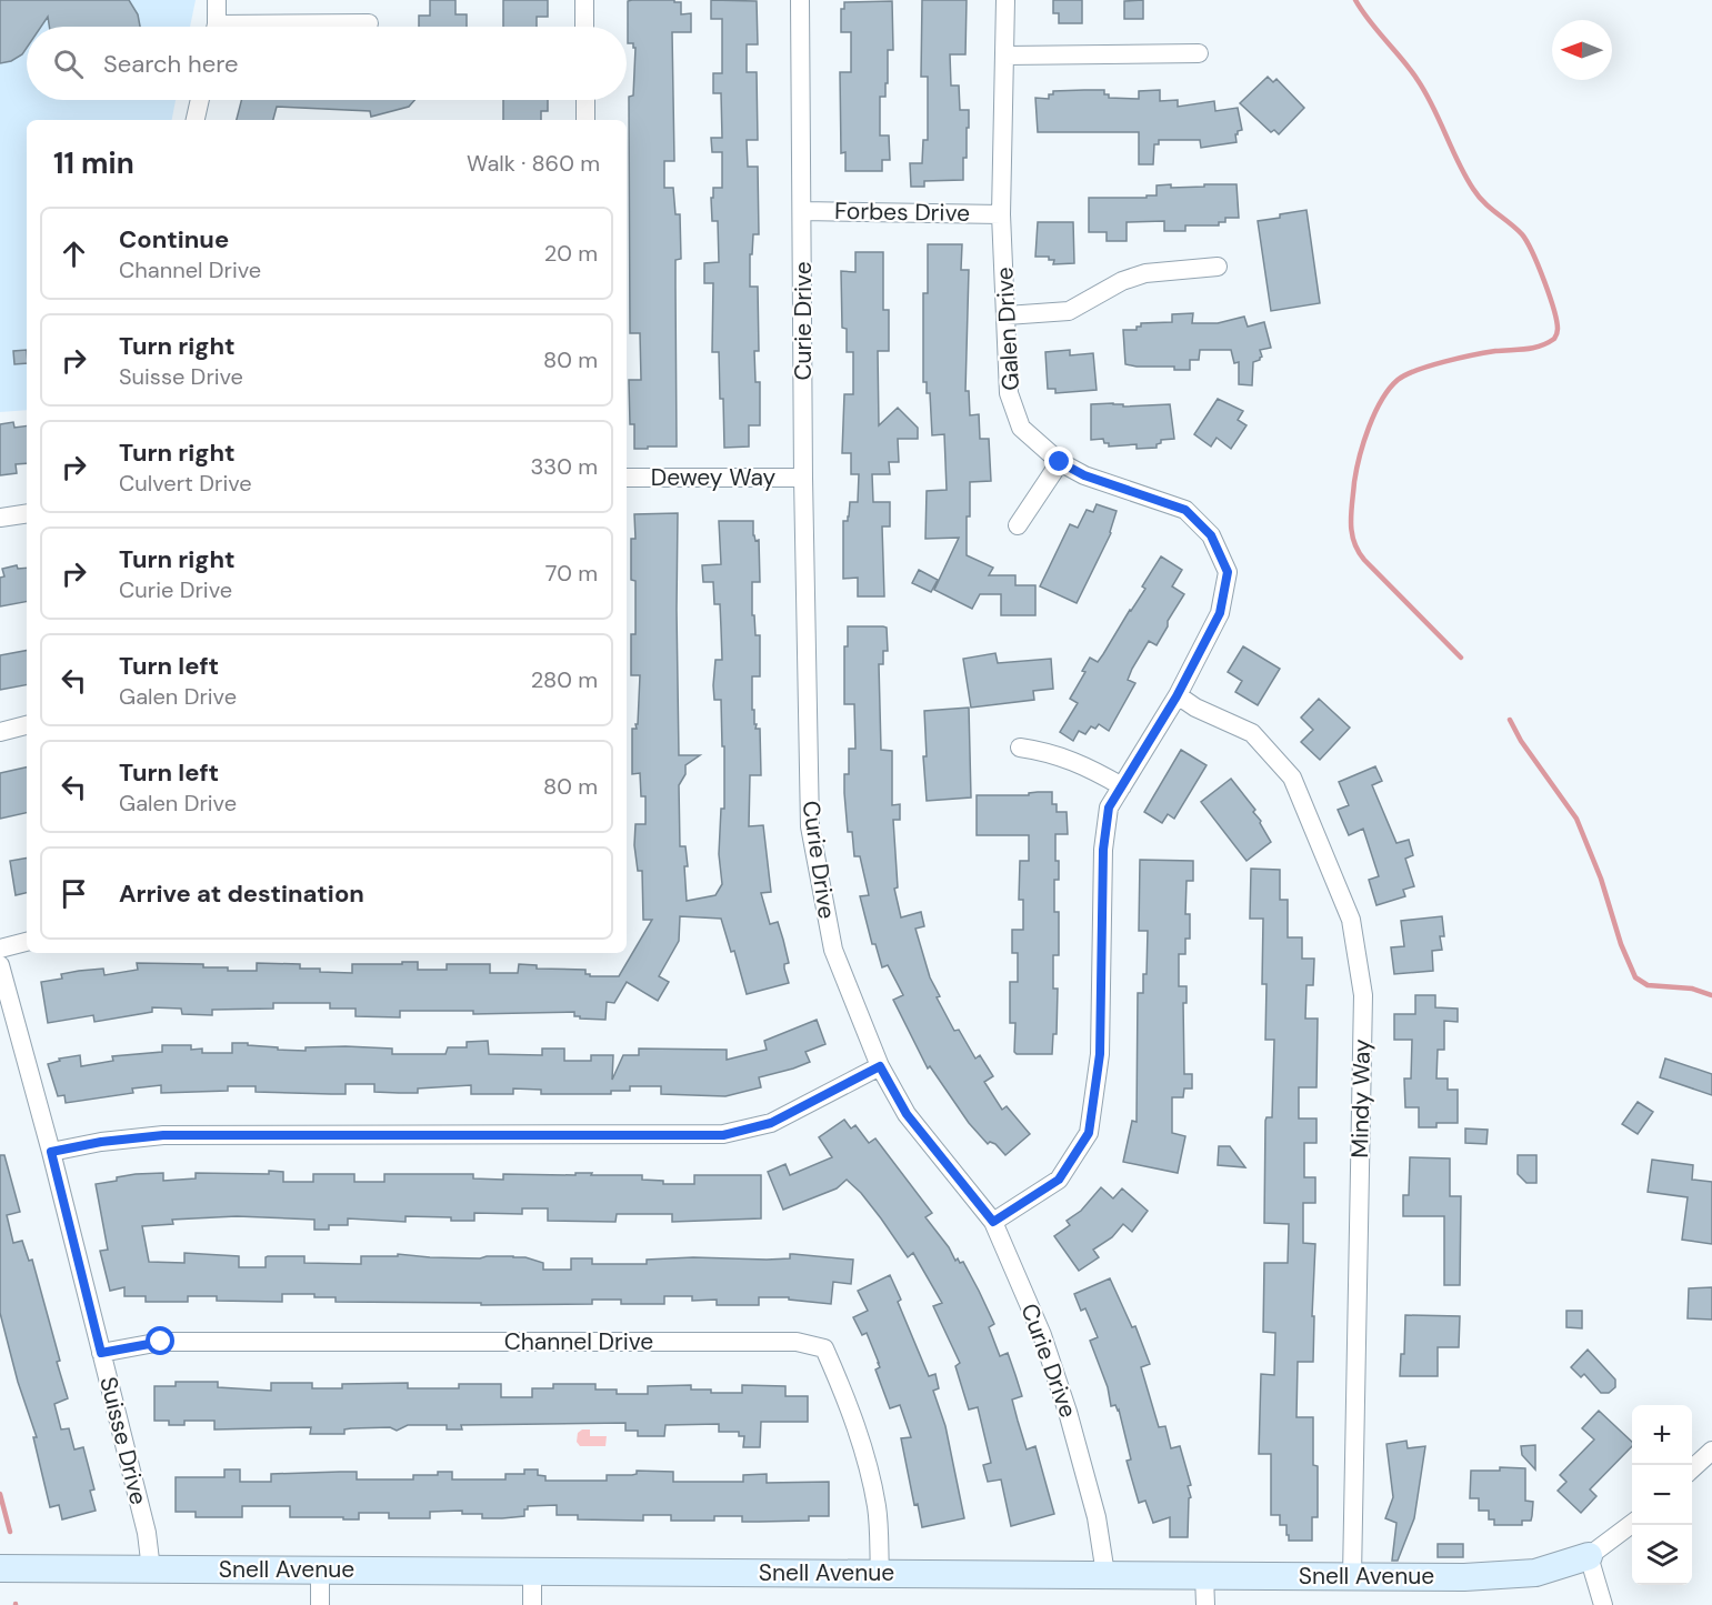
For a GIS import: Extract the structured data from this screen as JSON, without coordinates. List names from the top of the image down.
{
  "streets": {
    "street": [
      "Forbes Drive",
      "Curie Drive",
      "Galen Drive",
      "Dewey Way",
      "Mindy Way",
      "Channel Drive",
      "Suisse Drive",
      "Snell Avenue"
    ]
  },
  "crossings": [
    ["Forbes Drive", "Curie Drive"],
    ["Forbes Drive", "Galen Drive"],
    ["Curie Drive", "Galen Drive"],
    ["Curie Drive", "Dewey Way"],
    ["Curie Drive", "Snell Avenue"],
    ["Galen Drive", "Mindy Way"],
    ["Mindy Way", "Snell Avenue"],
    ["Channel Drive", "Suisse Drive"],
    ["Channel Drive", "Snell Avenue"],
    ["Suisse Drive", "Snell Avenue"]
  ],
  "north": "left",
  "page": {
    "search": "Search here",
    "heading": ["11 min", "Walk · 860 m"],
    "list": [
      ["Continue", "Channel Drive", "20 m"],
      ["Turn right", "Suisse Drive", "80 m"],
      ["Turn right", "Culvert Drive", "330 m"],
      ["Turn right", "Curie Drive", "70 m"],
      ["Turn left", "Galen Drive", "280 m"],
      ["Turn left", "Galen Drive", "80 m"],
      "Arrive at destination"
    ],
    "map_buttons": ["+", "−"]
  }
}
